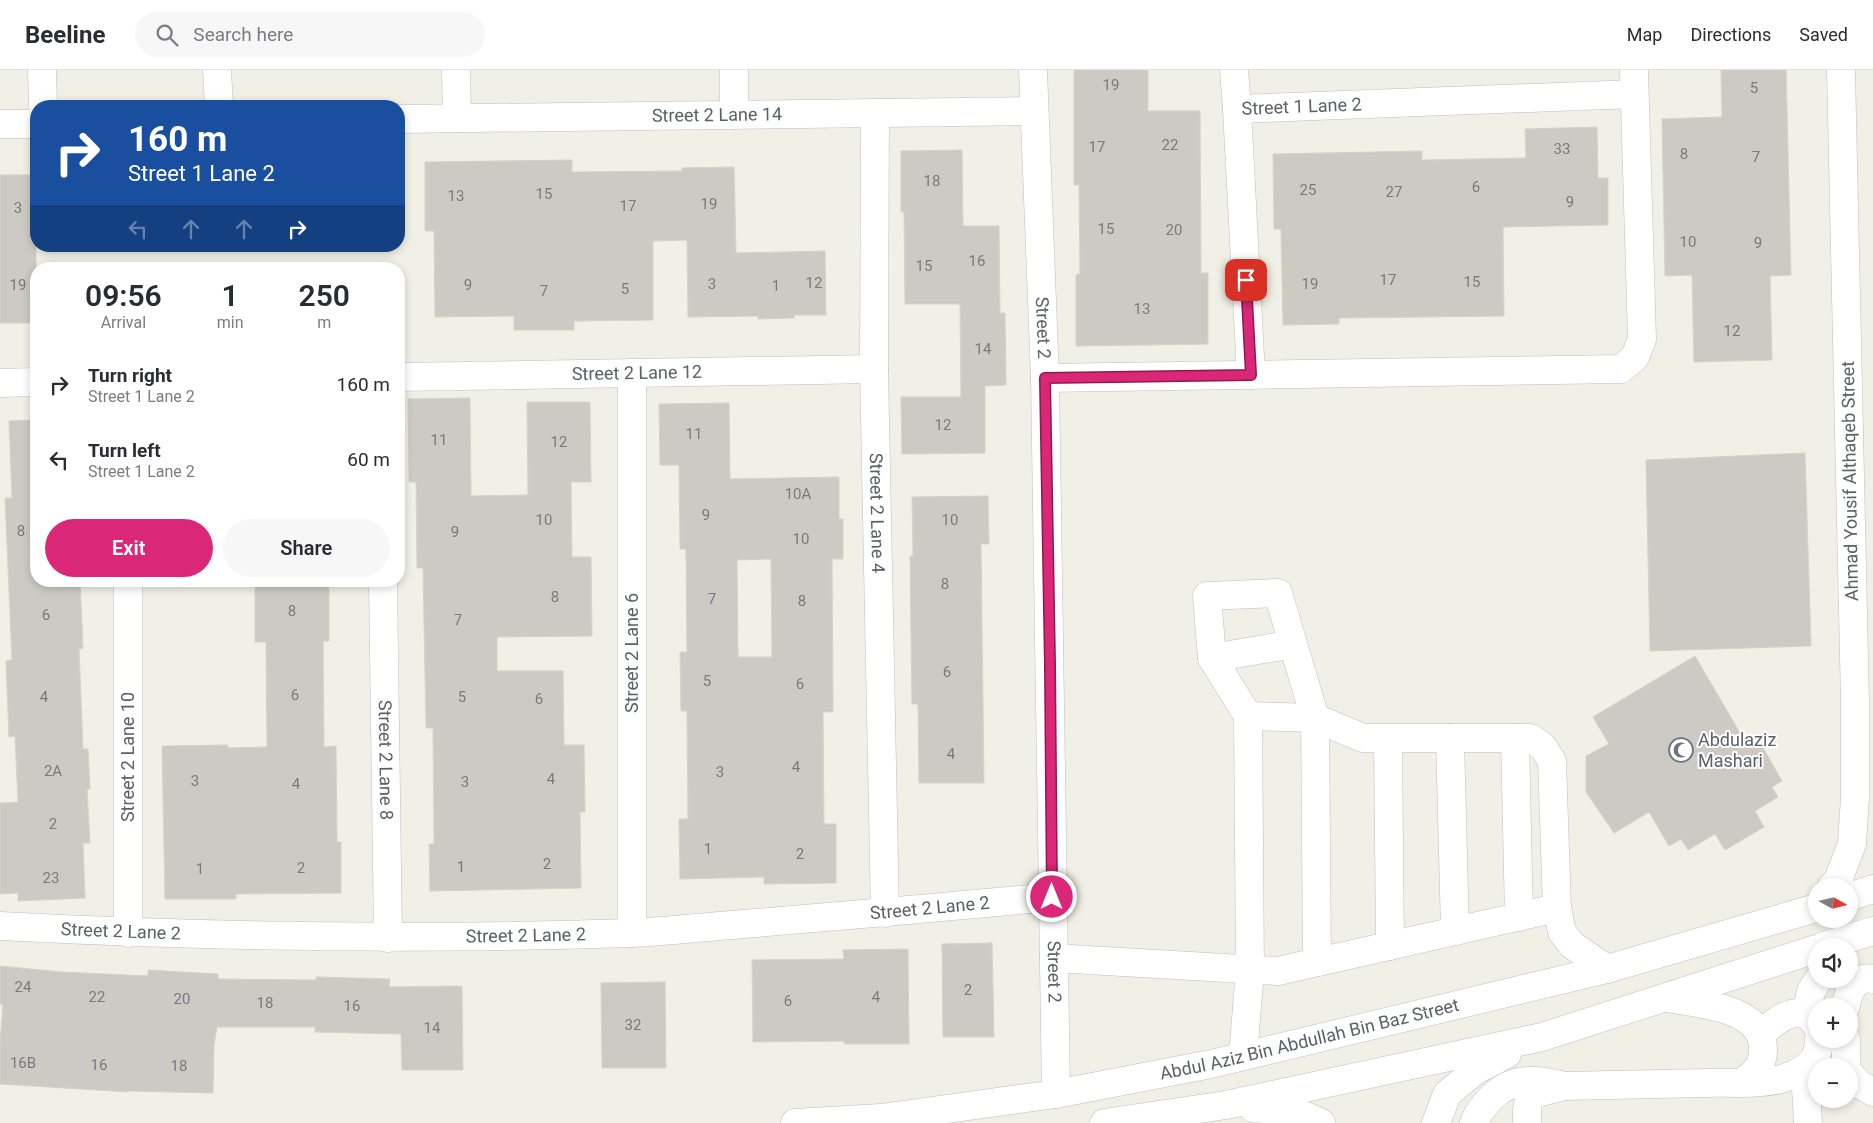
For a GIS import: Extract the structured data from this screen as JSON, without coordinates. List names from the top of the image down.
{
  "streets": {
    "street": [
      "Street 1 Lane 2",
      "Street 2 Lane 14",
      "Street 2",
      "Street 2 Lane 12",
      "Ahmad Yousif Althaqeb Street",
      "Street 2 Lane 4",
      "Street 2 Lane 6",
      "Street 2 Lane 10",
      "Street 2 Lane 8",
      "Street 2 Lane 2",
      "Abdul Aziz Bin Abdullah Bin Baz Street"
    ]
  },
  "crossings": [
    ["Street 1 Lane 2", "Street 2"],
    ["Street 2 Lane 14", "Street 2"],
    ["Street 2 Lane 14", "Street 2 Lane 4"],
    ["Street 2", "Street 2 Lane 2"],
    ["Street 2", "Abdul Aziz Bin Abdullah Bin Baz Street"],
    ["Street 2 Lane 12", "Street 2 Lane 4"],
    ["Street 2 Lane 12", "Street 2 Lane 6"],
    ["Street 2 Lane 4", "Street 2 Lane 2"],
    ["Street 2 Lane 6", "Street 2 Lane 2"],
    ["Street 2 Lane 10", "Street 2 Lane 2"],
    ["Street 2 Lane 8", "Street 2 Lane 2"]
  ],
  "places": {
    "mosque": ["Abdulaziz Mashari"]
  },
  "house_numbers": [
    "19",
    "5",
    "22",
    "17",
    "33",
    "8",
    "7",
    "18",
    "6",
    "25",
    "27",
    "15",
    "13",
    "9",
    "19",
    "17",
    "3",
    "15",
    "20",
    "10",
    "9",
    "16",
    "15",
    "17",
    "15",
    "12",
    "3",
    "19",
    "19",
    "9",
    "1",
    "5",
    "7",
    "13",
    "12",
    "14",
    "12",
    "11",
    "11",
    "12",
    "10A",
    "9",
    "10",
    "10",
    "8",
    "9",
    "10",
    "8",
    "8",
    "7",
    "8",
    "8",
    "6",
    "7",
    "6",
    "5",
    "6",
    "6",
    "4",
    "5",
    "6",
    "4",
    "4",
    "2A",
    "3",
    "4",
    "3",
    "3",
    "4",
    "2",
    "1",
    "2",
    "2",
    "1",
    "2",
    "1",
    "23",
    "24",
    "2",
    "22",
    "4",
    "20",
    "6",
    "18",
    "16",
    "32",
    "14",
    "16B",
    "16",
    "18"
  ],
  "north": "right",
  "page": {
    "header": "Beeline",
    "search": "Search here",
    "nav": ["Map", "Directions", "Saved"],
    "turn": ["160 m", "Street 1 Lane 2"],
    "eta": [
      "09:56",
      "Arrival",
      "1",
      "min",
      "250",
      "m"
    ],
    "list": [
      {
        "name": "Turn right",
        "note": "Street 1 Lane 2",
        "value": "160 m"
      },
      {
        "name": "Turn left",
        "note": "Street 1 Lane 2",
        "value": "60 m"
      }
    ],
    "buttons": ["Exit", "Share"],
    "map_buttons": ["+", "−"]
  }
}
